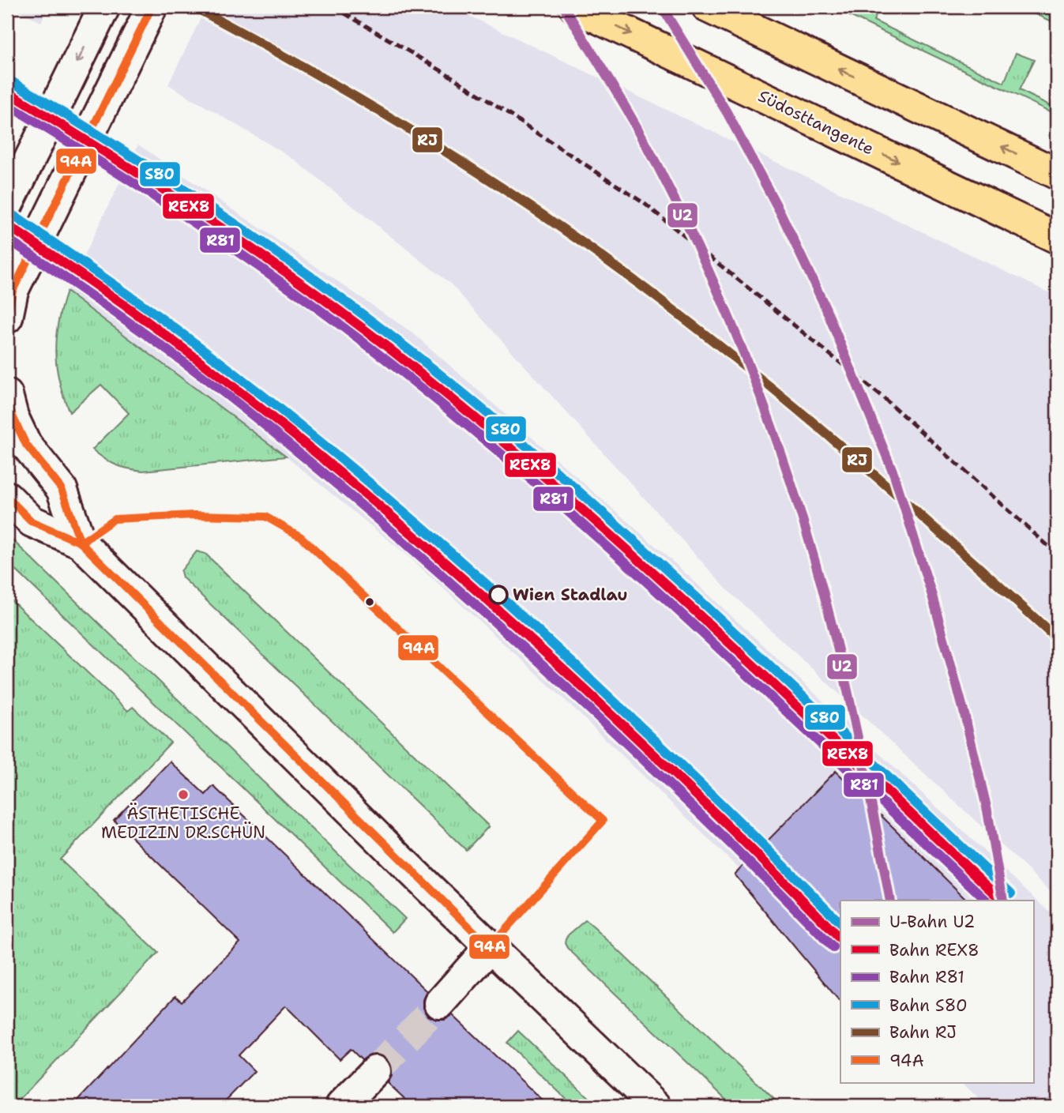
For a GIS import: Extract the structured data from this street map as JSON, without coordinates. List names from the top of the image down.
{
  "streets": {
    "highway": ["Südosttangente"]
  },
  "places": ["Wien Stadlau", "ÄSTHETISCHE MEDIZIN DR.SCHÜN"],
  "lines": [
    "metro line U2",
    "rail line RJ",
    "transit line 94A",
    "rail line S80",
    "rail line REX8",
    "rail line R81"
  ],
  "legend": [
    "U-Bahn U2",
    "Bahn REX8",
    "Bahn R81",
    "Bahn S80",
    "Bahn RJ",
    "94A"
  ]
}
